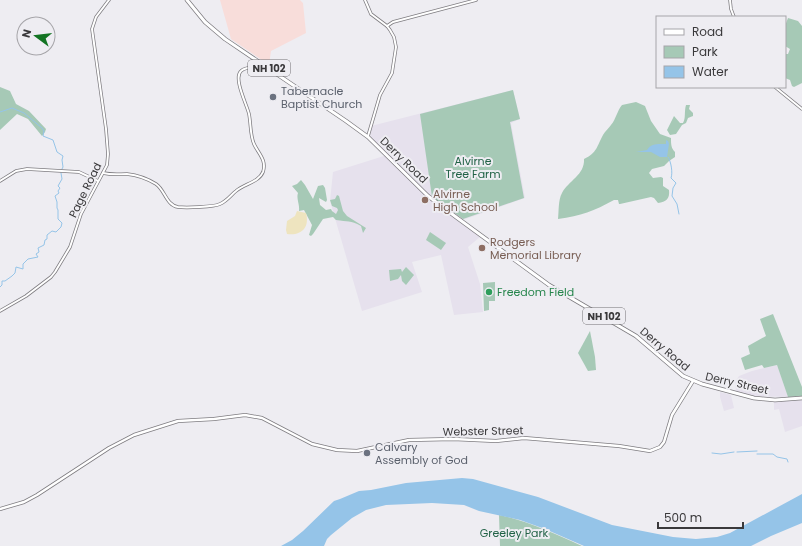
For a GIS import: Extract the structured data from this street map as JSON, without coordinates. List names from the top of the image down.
{
  "streets": {
    "main road": [
      "NH 102",
      "Derry Road",
      "Derry Street",
      "Webster Street"
    ],
    "street": ["Page Road"]
  },
  "crossings": [
    ["Derry Road", "Derry Street"],
    ["Derry Road", "Webster Street"],
    ["Derry Street", "Webster Street"]
  ],
  "parks": ["Alvirne Tree Farm", "Greeley Park"],
  "places": [
    "Tabernacle Baptist Church",
    "Alvirne High School",
    "Rodgers Memorial Library",
    "Freedom Field",
    "Calvary Assembly of God"
  ],
  "legend": ["Road", "Park", "Water"],
  "scale_bar": "500 m",
  "north": "left"
}
